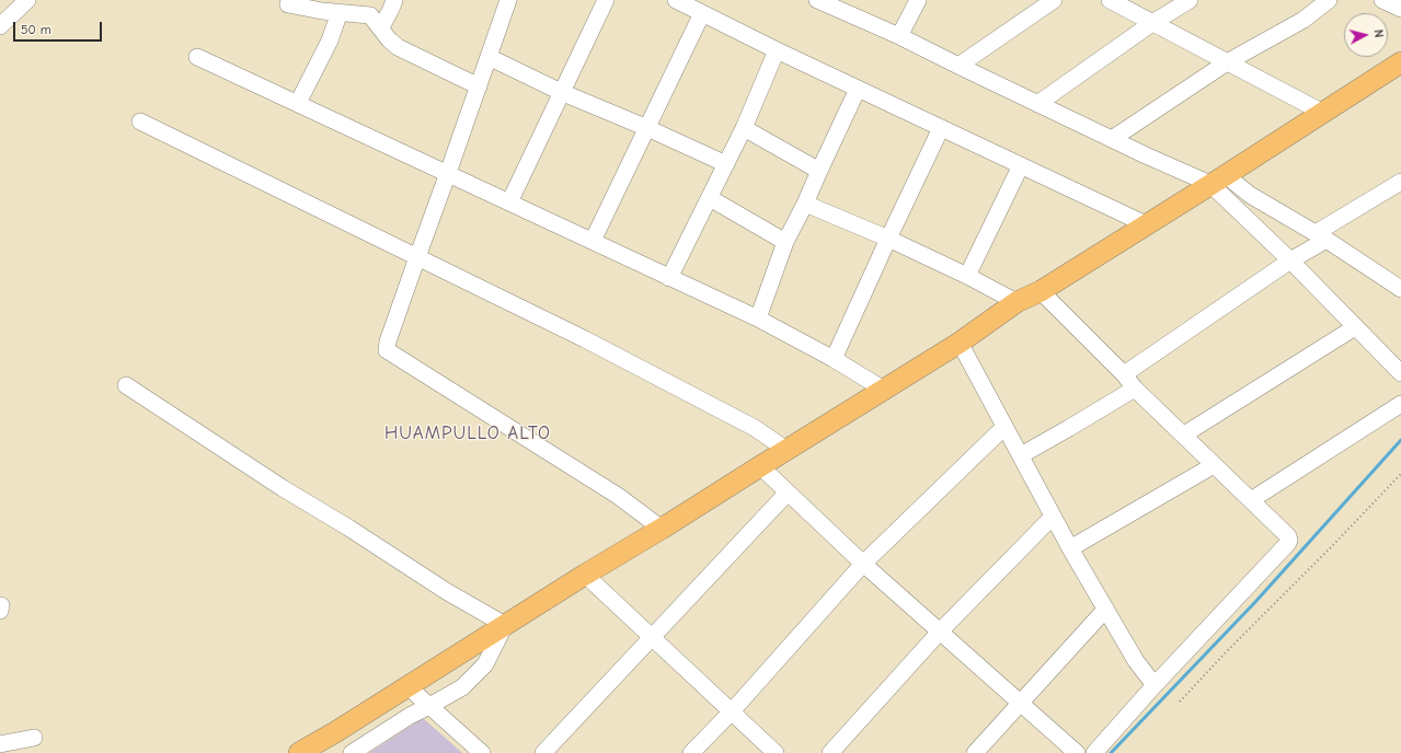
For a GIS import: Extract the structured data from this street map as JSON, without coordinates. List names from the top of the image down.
{
  "districts": ["HUAMPULLO ALTO"],
  "scale_bar": "50 m",
  "north": "right"
}
